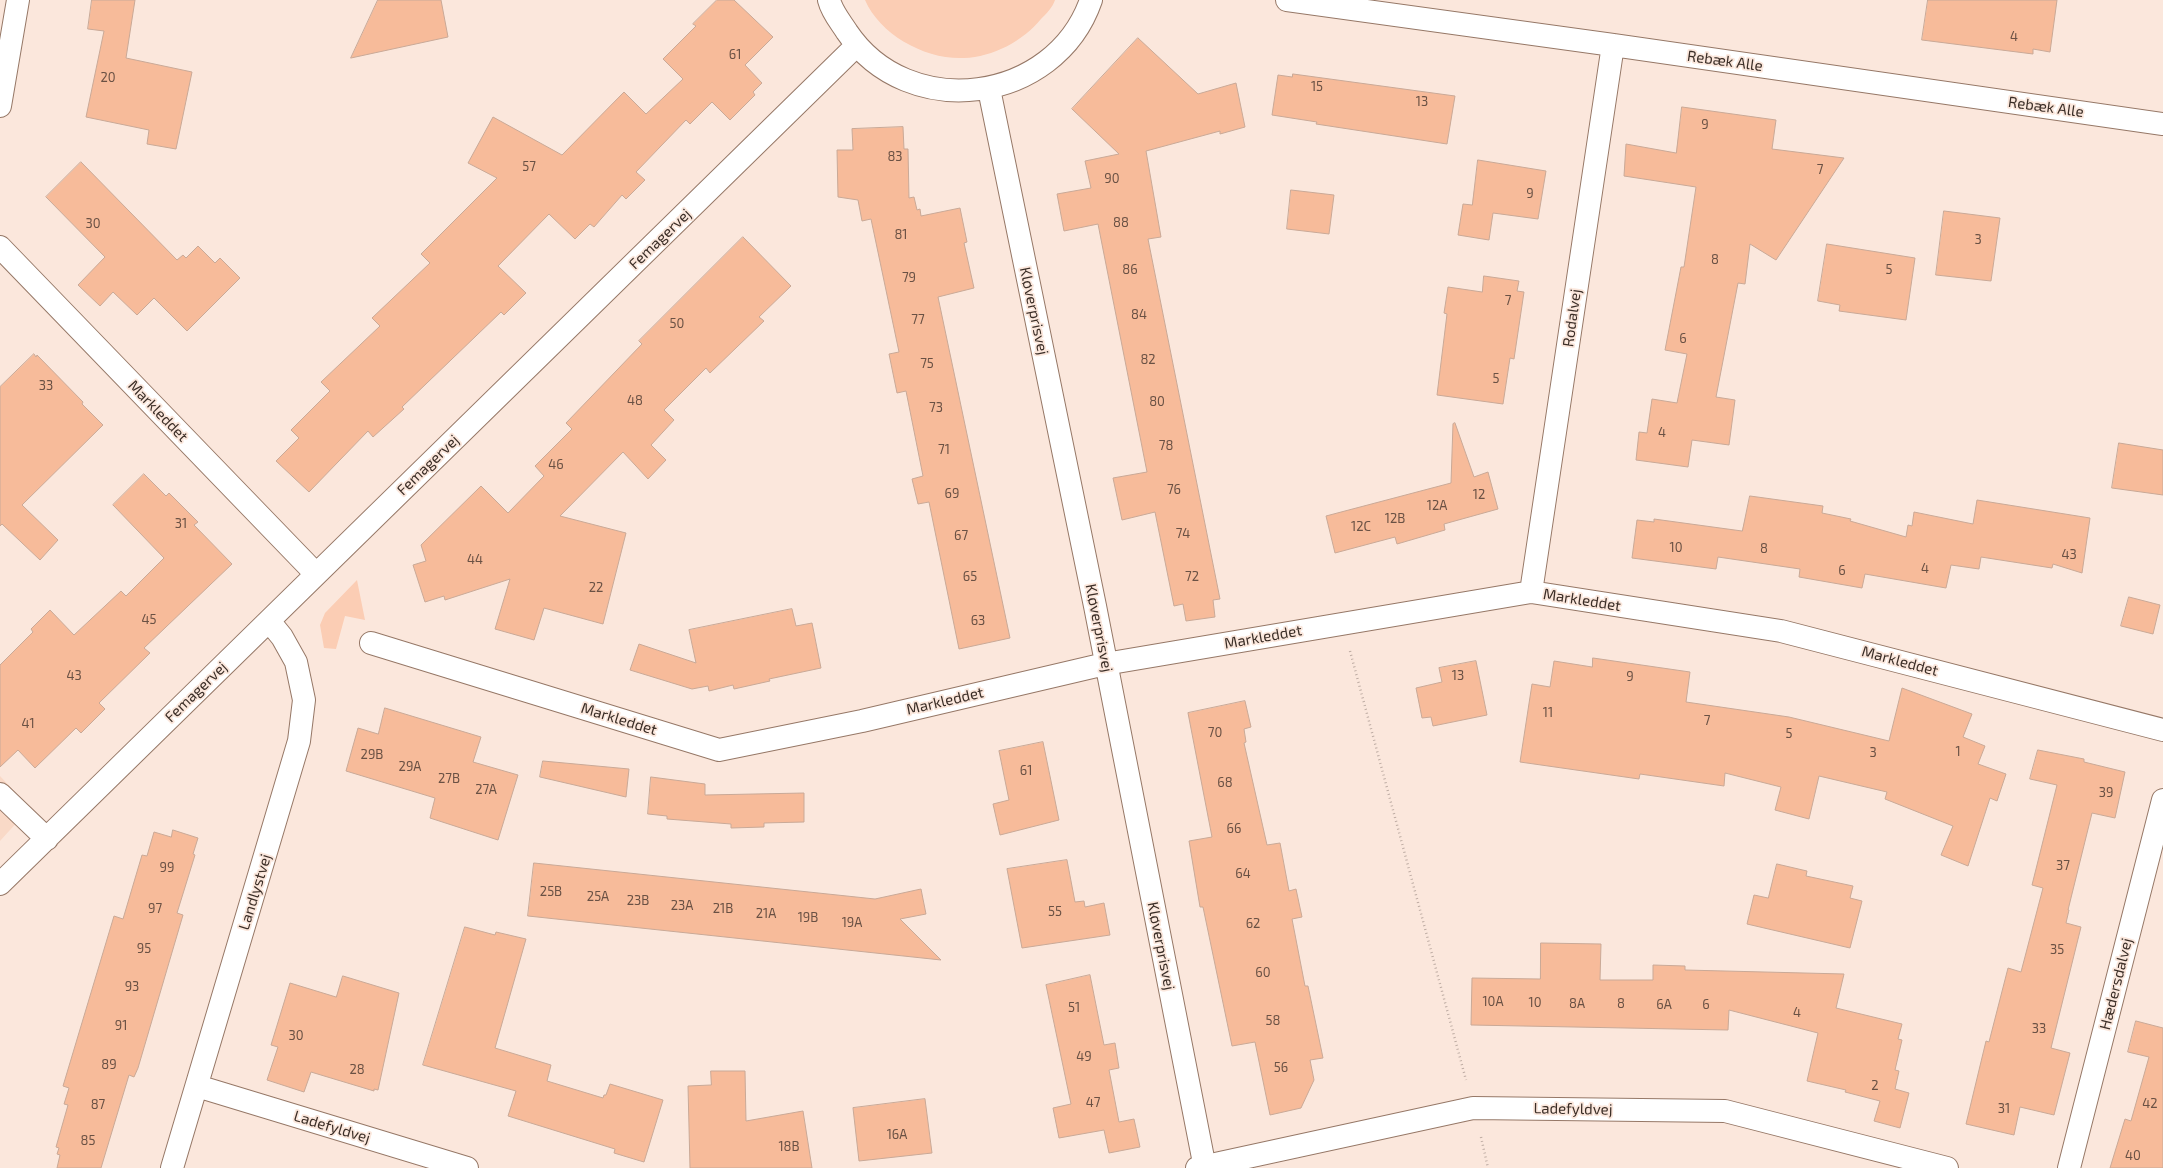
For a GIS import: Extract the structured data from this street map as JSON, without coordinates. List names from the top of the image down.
{
  "streets": {
    "street": [
      "Rebæk Alle",
      "Femagervej",
      "Kløverprisvej",
      "Rodalvej",
      "Markleddet",
      "Landlystvej",
      "Hædersdalvej",
      "Ladefyldvej"
    ]
  },
  "crossings": [
    ["Rebæk Alle", "Rodalvej"],
    ["Femagervej", "Markleddet"],
    ["Femagervej", "Landlystvej"],
    ["Kløverprisvej", "Markleddet"],
    ["Kløverprisvej", "Ladefyldvej"],
    ["Rodalvej", "Markleddet"],
    ["Landlystvej", "Ladefyldvej"]
  ],
  "house_numbers": [
    "4",
    "61",
    "20",
    "15",
    "13",
    "9",
    "83",
    "57",
    "7",
    "90",
    "9",
    "88",
    "30",
    "81",
    "3",
    "8",
    "86",
    "5",
    "79",
    "7",
    "84",
    "77",
    "50",
    "6",
    "82",
    "75",
    "5",
    "33",
    "48",
    "80",
    "73",
    "4",
    "78",
    "71",
    "46",
    "76",
    "69",
    "12",
    "12A",
    "12B",
    "31",
    "12C",
    "74",
    "67",
    "10",
    "8",
    "43",
    "44",
    "4",
    "6",
    "65",
    "72",
    "22",
    "45",
    "63",
    "43",
    "13",
    "9",
    "11",
    "7",
    "41",
    "70",
    "5",
    "1",
    "3",
    "29B",
    "29A",
    "61",
    "27B",
    "68",
    "27A",
    "39",
    "66",
    "37",
    "99",
    "64",
    "25B",
    "25A",
    "23B",
    "23A",
    "97",
    "21B",
    "55",
    "21A",
    "19B",
    "19A",
    "62",
    "95",
    "35",
    "60",
    "93",
    "10A",
    "10",
    "8A",
    "8",
    "6A",
    "6",
    "51",
    "4",
    "58",
    "91",
    "33",
    "30",
    "49",
    "89",
    "56",
    "28",
    "2",
    "47",
    "42",
    "87",
    "31",
    "16A",
    "85",
    "18B",
    "40"
  ]
}
